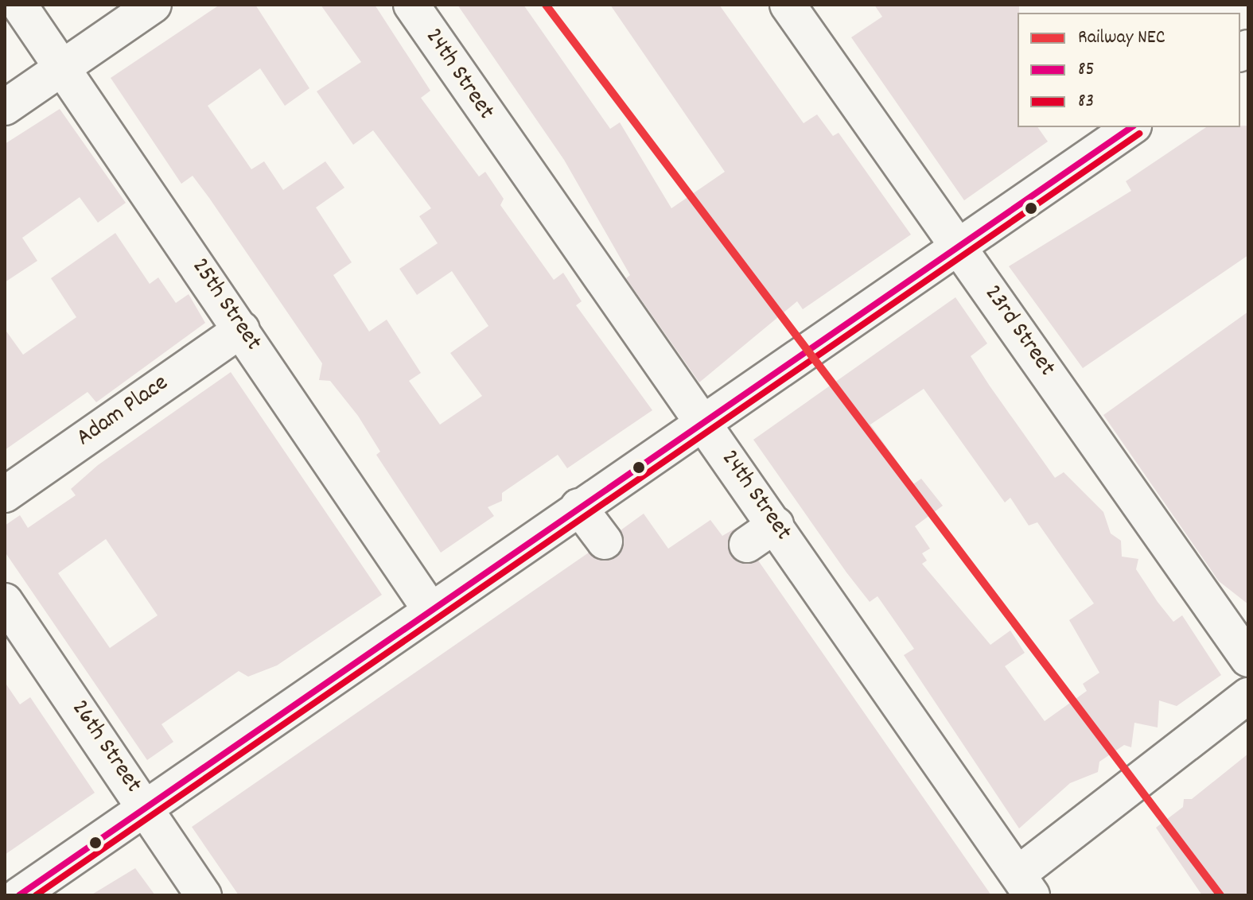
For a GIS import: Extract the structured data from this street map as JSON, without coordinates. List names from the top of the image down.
{
  "streets": {
    "street": [
      "24th Street",
      "25th Street",
      "23rd Street",
      "Adam Place",
      "26th Street"
    ]
  },
  "crossings": [
    ["25th Street", "Adam Place"]
  ],
  "lines": ["rail line NEC", "transit line 85", "transit line 83"],
  "legend": ["Railway NEC", "85", "83"]
}
